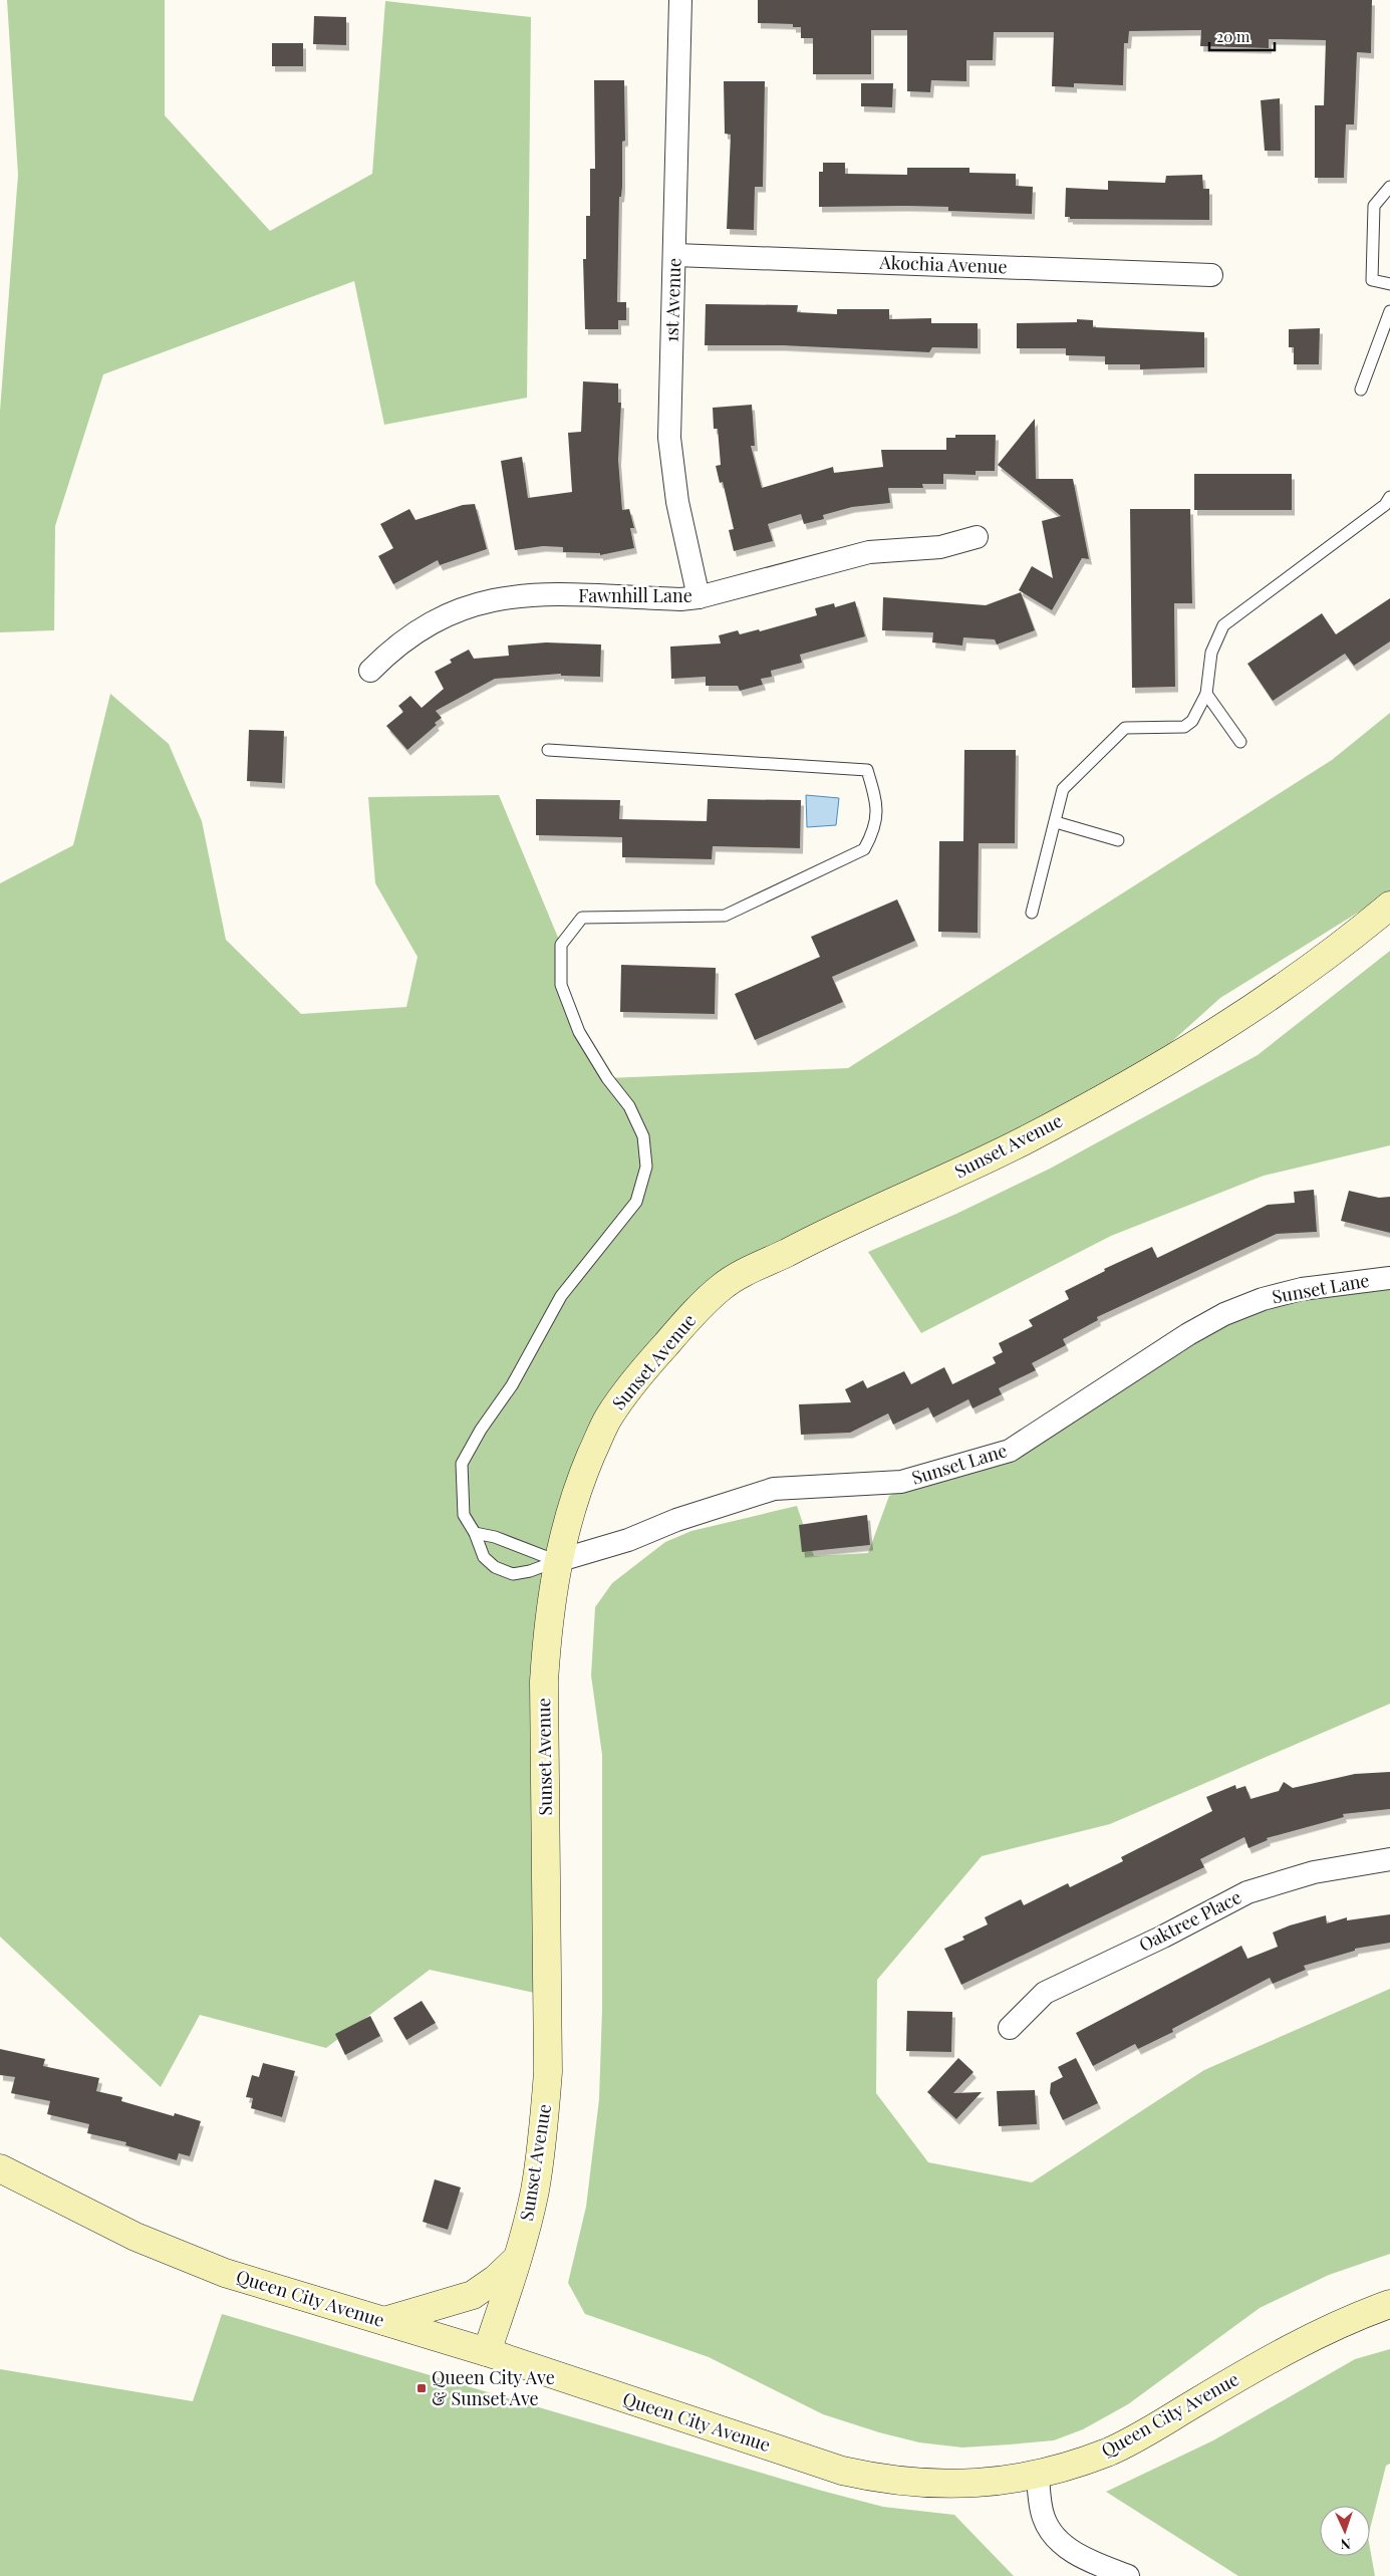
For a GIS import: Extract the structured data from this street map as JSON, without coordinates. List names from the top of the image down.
{
  "streets": {
    "street": [
      "Akochia Avenue",
      "1st Avenue",
      "Fawnhill Lane",
      "Sunset Avenue",
      "Sunset Lane",
      "Oaktree Place",
      "Queen City Avenue"
    ]
  },
  "crossings": [
    ["Akochia Avenue", "1st Avenue"],
    ["1st Avenue", "Fawnhill Lane"],
    ["Sunset Avenue", "Sunset Lane"],
    ["Sunset Avenue", "Queen City Avenue"]
  ],
  "places": {
    "transit": ["Queen City Ave & Sunset Ave"]
  },
  "scale_bar": "20 m",
  "north": "bottom"
}
